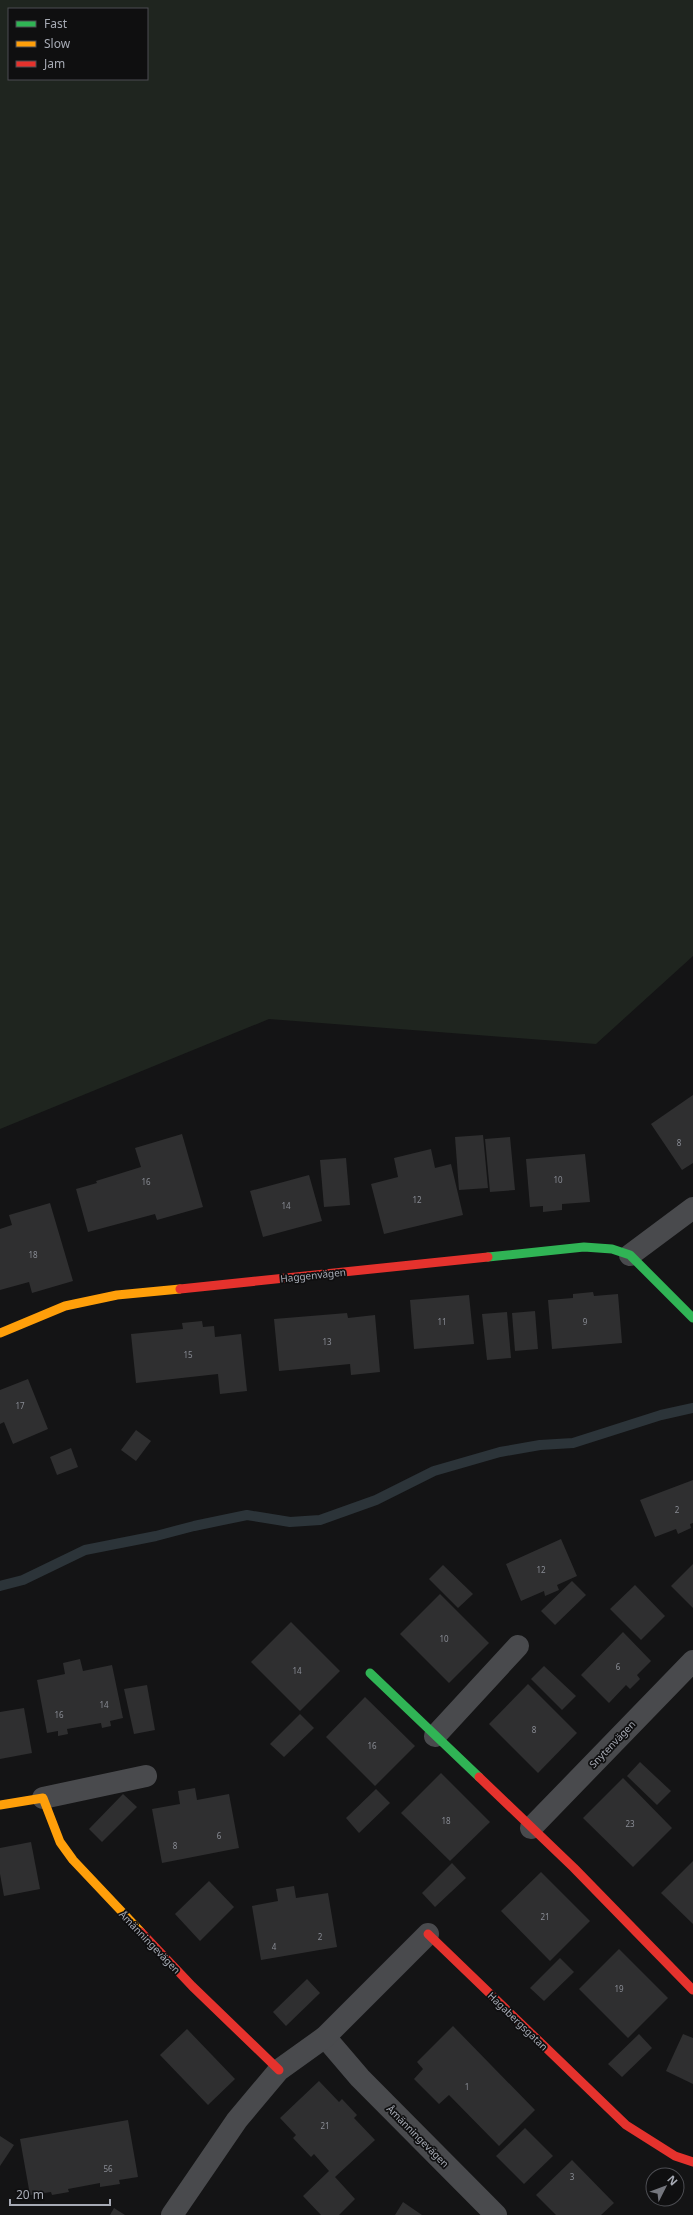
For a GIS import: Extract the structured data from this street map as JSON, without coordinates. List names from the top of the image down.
{
  "streets": {
    "street": [
      "Haggenvägen",
      "Snytenvägen",
      "Åmänningevägen",
      "Hagabergsgatan"
    ]
  },
  "crossings": [
    ["Åmänningevägen", "Hagabergsgatan"]
  ],
  "house_numbers": [
    "8",
    "10",
    "16",
    "12",
    "14",
    "18",
    "11",
    "9",
    "13",
    "15",
    "17",
    "2",
    "12",
    "10",
    "6",
    "14",
    "14",
    "16",
    "8",
    "16",
    "18",
    "23",
    "6",
    "8",
    "21",
    "2",
    "4",
    "19",
    "1",
    "21",
    "56",
    "3"
  ],
  "legend": ["Fast", "Slow", "Jam"],
  "scale_bar": "20 m",
  "north": "top right"
}
